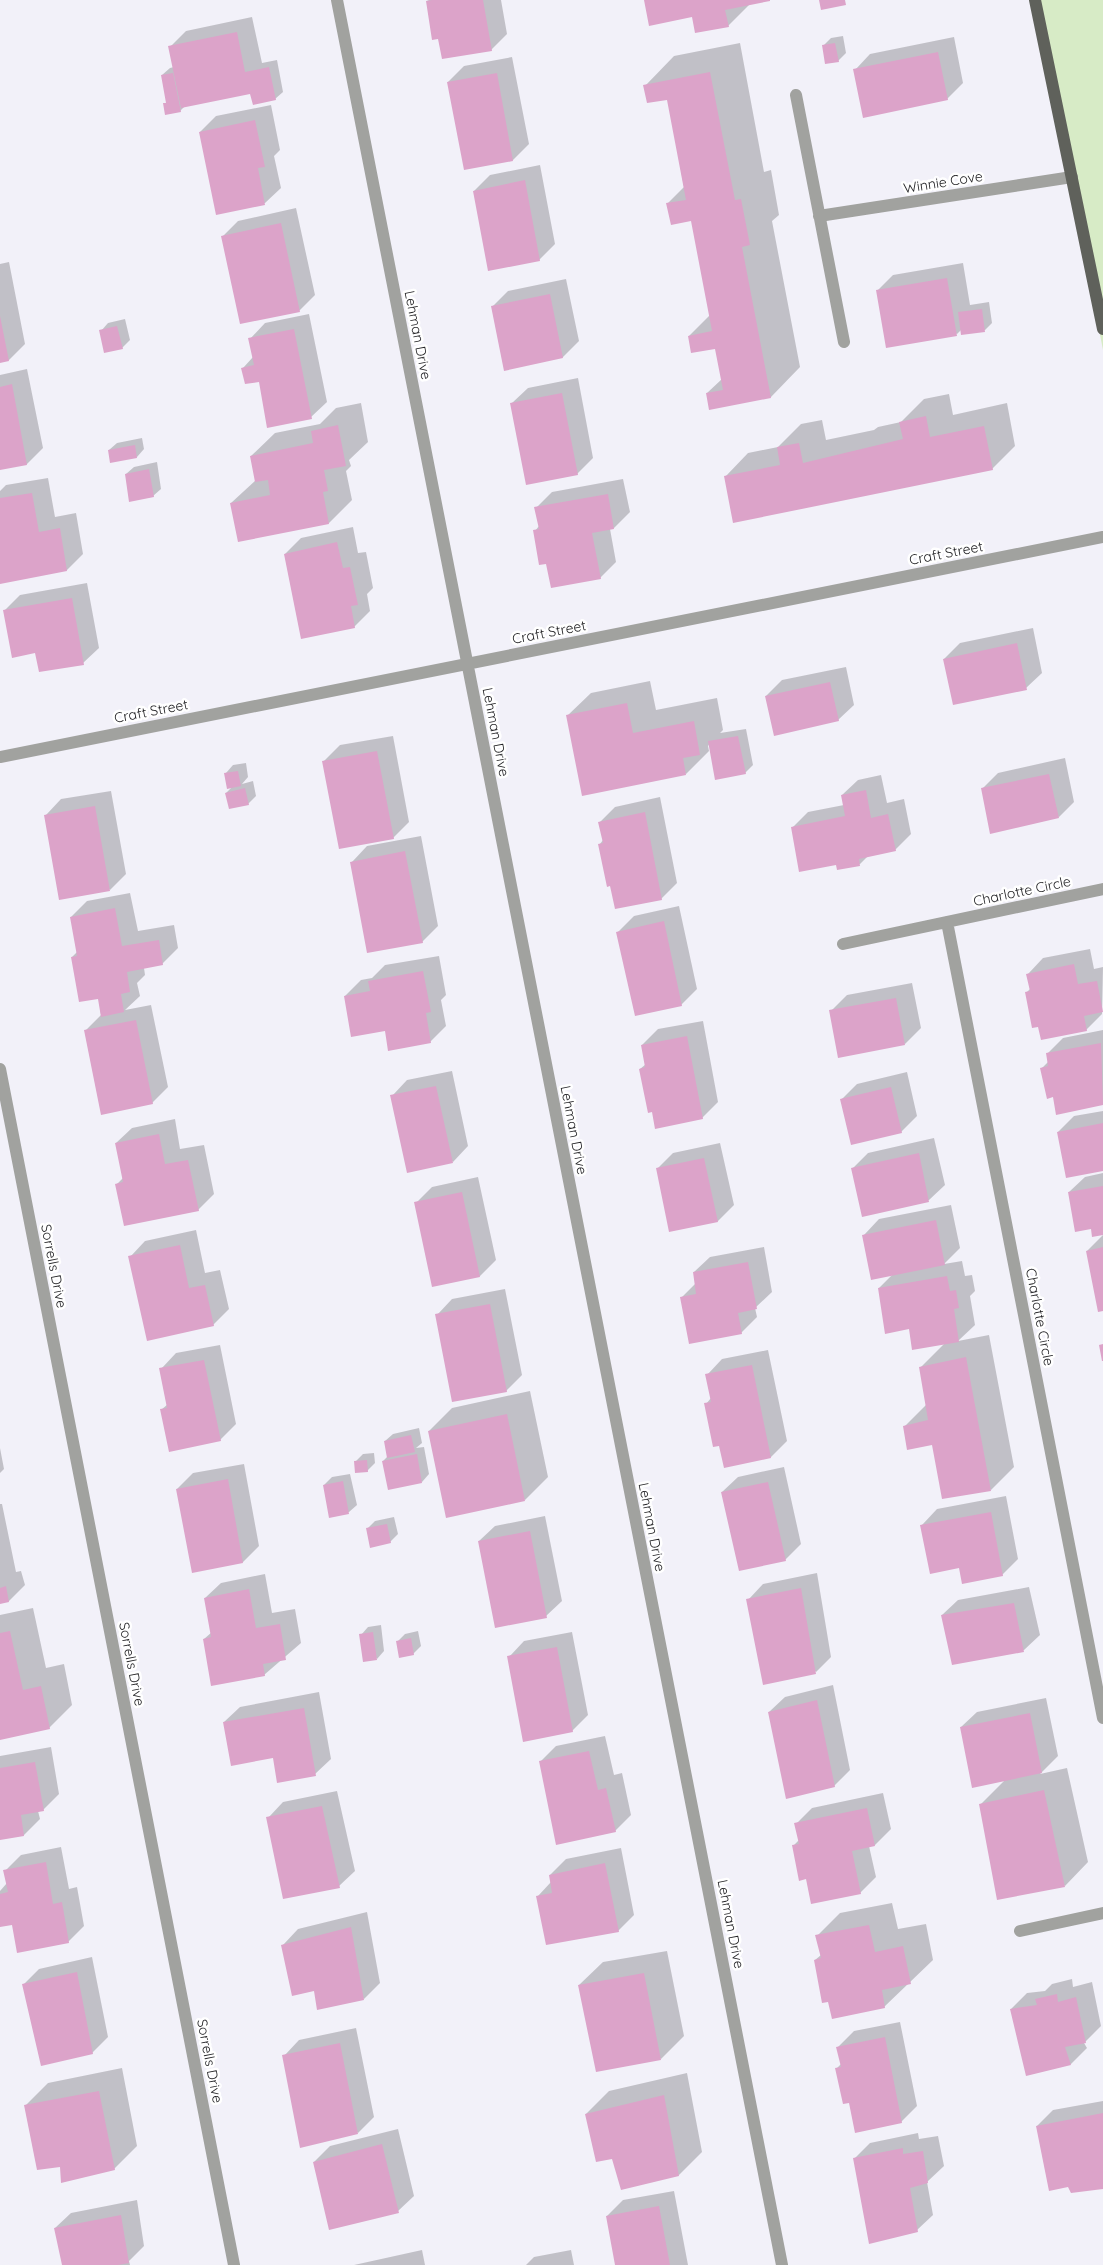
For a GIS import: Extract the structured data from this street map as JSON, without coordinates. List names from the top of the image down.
{
  "streets": {
    "street": [
      "Winnie Cove",
      "Lehman Drive",
      "Craft Street",
      "Charlotte Circle",
      "Sorrells Drive"
    ]
  },
  "crossings": [
    ["Lehman Drive", "Craft Street"]
  ]
}
